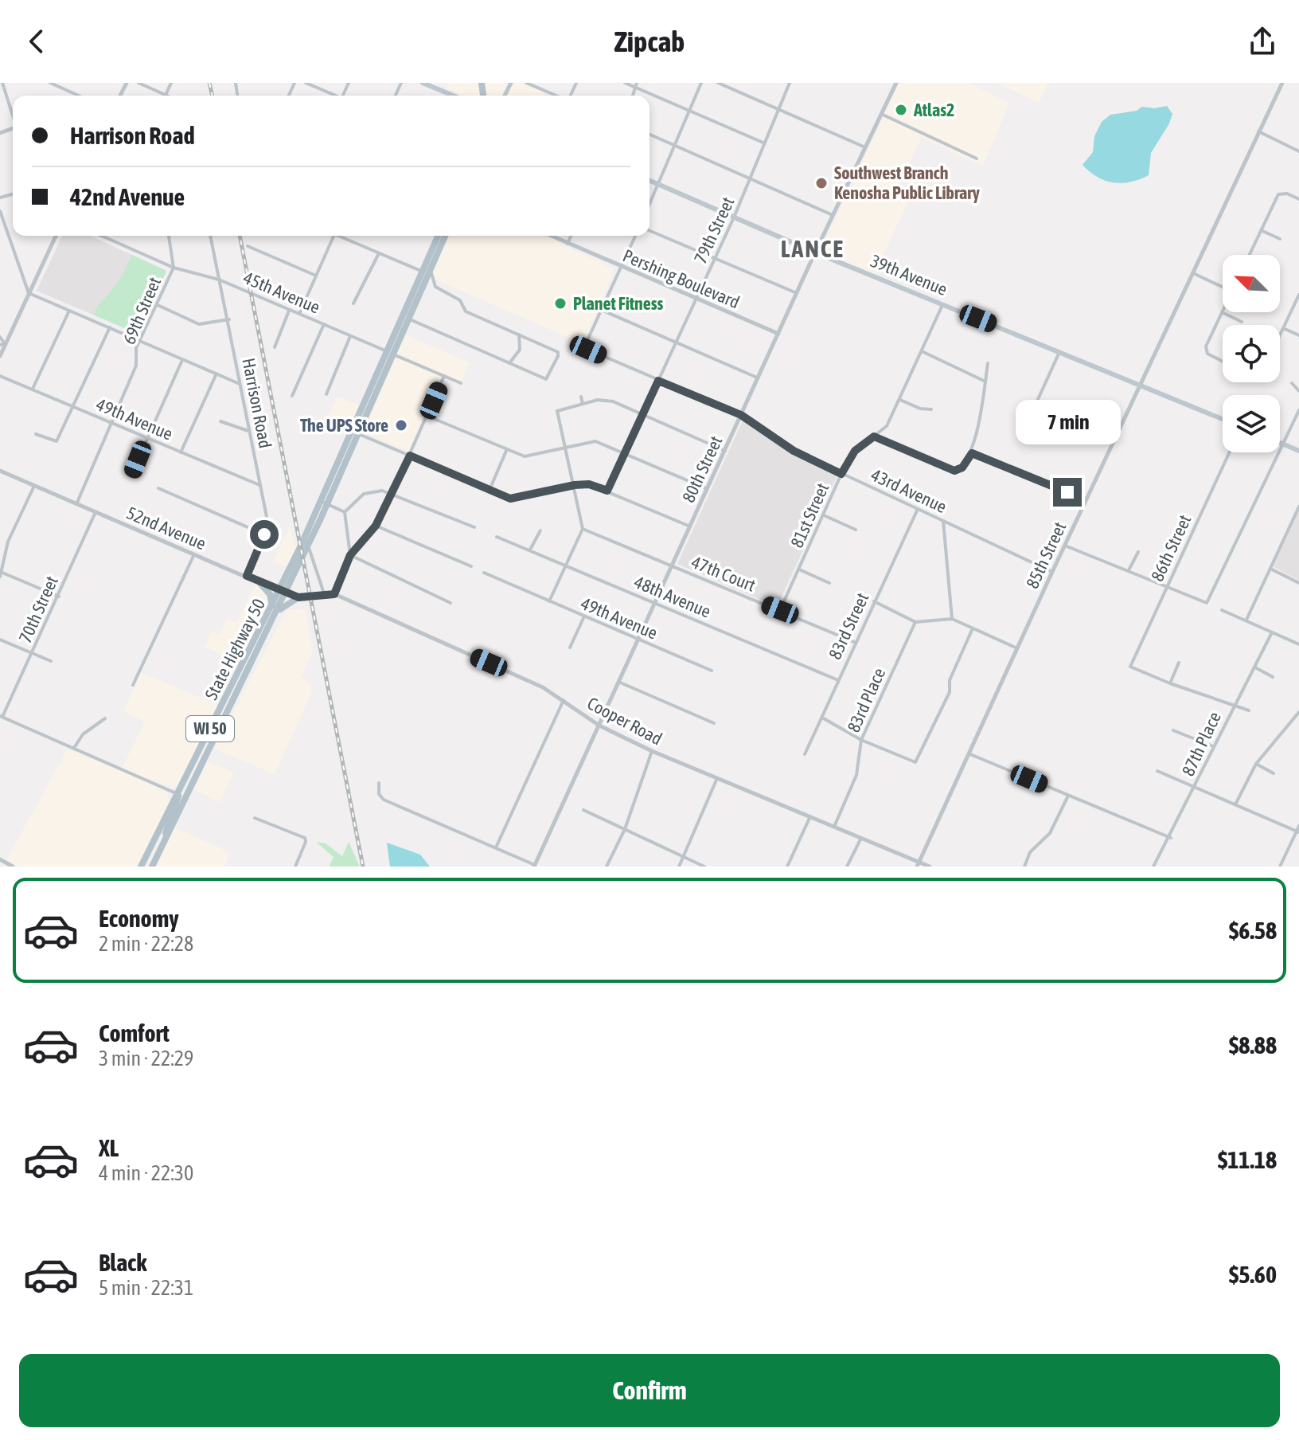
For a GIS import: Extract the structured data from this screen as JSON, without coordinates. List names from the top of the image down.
{
  "streets": {
    "main road": ["39th Avenue", "State Highway 50", "WI 50"],
    "street": [
      "79th Street",
      "Pershing Boulevard",
      "45th Avenue",
      "69th Street",
      "Harrison Road",
      "49th Avenue",
      "80th Street",
      "43rd Avenue",
      "81st Street",
      "52nd Avenue",
      "86th Street",
      "85th Street",
      "47th Court",
      "48th Avenue",
      "70th Street",
      "83rd Street",
      "83rd Place",
      "Cooper Road",
      "87th Place"
    ]
  },
  "crossings": [
    ["79th Street", "39th Avenue"],
    ["79th Street", "Pershing Boulevard"],
    ["79th Street", "43rd Avenue"],
    ["39th Avenue", "80th Street"],
    ["39th Avenue", "81st Street"],
    ["39th Avenue", "85th Street"],
    ["Pershing Boulevard", "80th Street"],
    ["45th Avenue", "69th Street"],
    ["45th Avenue", "Harrison Road"],
    ["45th Avenue", "State Highway 50"],
    ["69th Street", "49th Avenue"],
    ["69th Street", "52nd Avenue"],
    ["Harrison Road", "49th Avenue"],
    ["Harrison Road", "52nd Avenue"],
    ["49th Avenue", "80th Street"],
    ["80th Street", "43rd Avenue"],
    ["80th Street", "47th Court"],
    ["80th Street", "48th Avenue"],
    ["80th Street", "Cooper Road"],
    ["43rd Avenue", "81st Street"],
    ["43rd Avenue", "85th Street"],
    ["43rd Avenue", "83rd Street"],
    ["81st Street", "47th Court"],
    ["52nd Avenue", "70th Street"],
    ["52nd Avenue", "State Highway 50"],
    ["52nd Avenue", "Cooper Road"],
    ["85th Street", "Cooper Road"],
    ["47th Court", "83rd Street"],
    ["48th Avenue", "83rd Street"],
    ["83rd Place", "Cooper Road"]
  ],
  "districts": ["LANCE"],
  "places": [
    "Atlas2",
    "Southwest Branch Kenosha Public Library",
    "Planet Fitness",
    "The UPS Store"
  ],
  "north": "top left",
  "page": {
    "header": "Zipcab",
    "banner": ["Harrison Road", "42nd Avenue"],
    "bubble": "7 min",
    "list": [
      {
        "name": "Economy",
        "note": "2 min · 22:28",
        "value": "$6.58"
      },
      {
        "name": "Comfort",
        "note": "3 min · 22:29",
        "value": "$8.88"
      },
      {
        "name": "XL",
        "note": "4 min · 22:30",
        "value": "$11.18"
      },
      {
        "name": "Black",
        "note": "5 min · 22:31",
        "value": "$5.60"
      }
    ],
    "buttons": "Confirm"
  }
}
